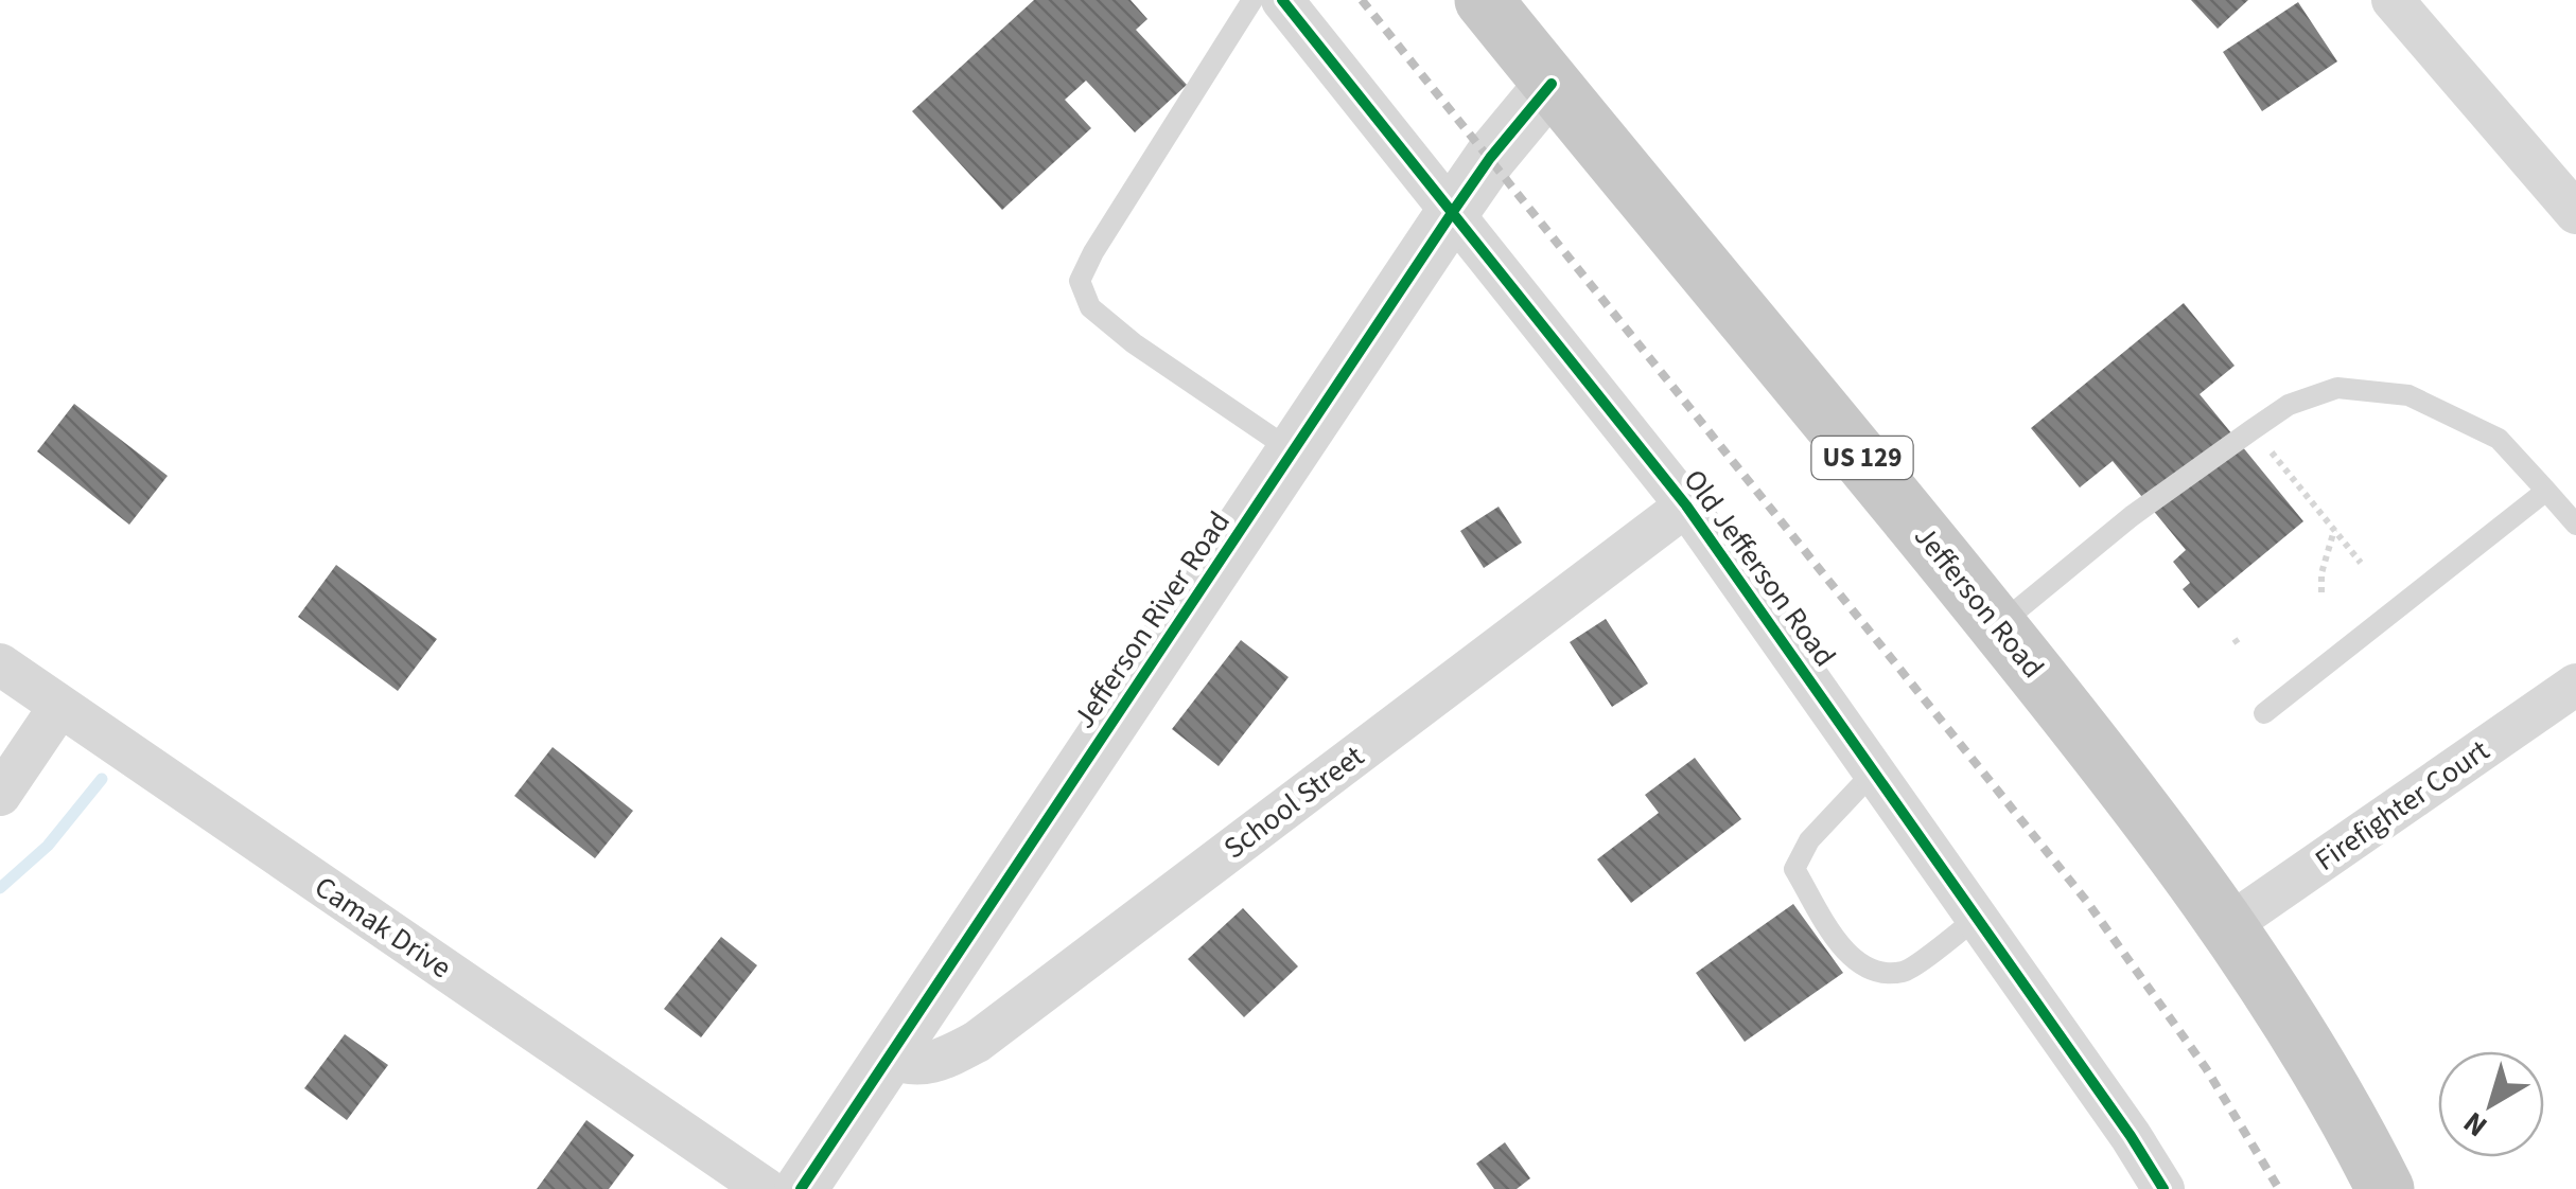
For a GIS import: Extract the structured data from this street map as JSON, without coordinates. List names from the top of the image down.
{
  "streets": {
    "highway": ["US 129", "Jefferson Road"],
    "street": [
      "Old Jefferson Road",
      "Jefferson River Road",
      "School Street",
      "Firefighter Court",
      "Camak Drive"
    ]
  },
  "crossings": [
    ["Old Jefferson Road", "Jefferson River Road"],
    ["Old Jefferson Road", "School Street"],
    ["Jefferson Road", "Jefferson River Road"],
    ["Jefferson Road", "Firefighter Court"],
    ["Jefferson River Road", "School Street"]
  ],
  "north": "bottom left"
}
